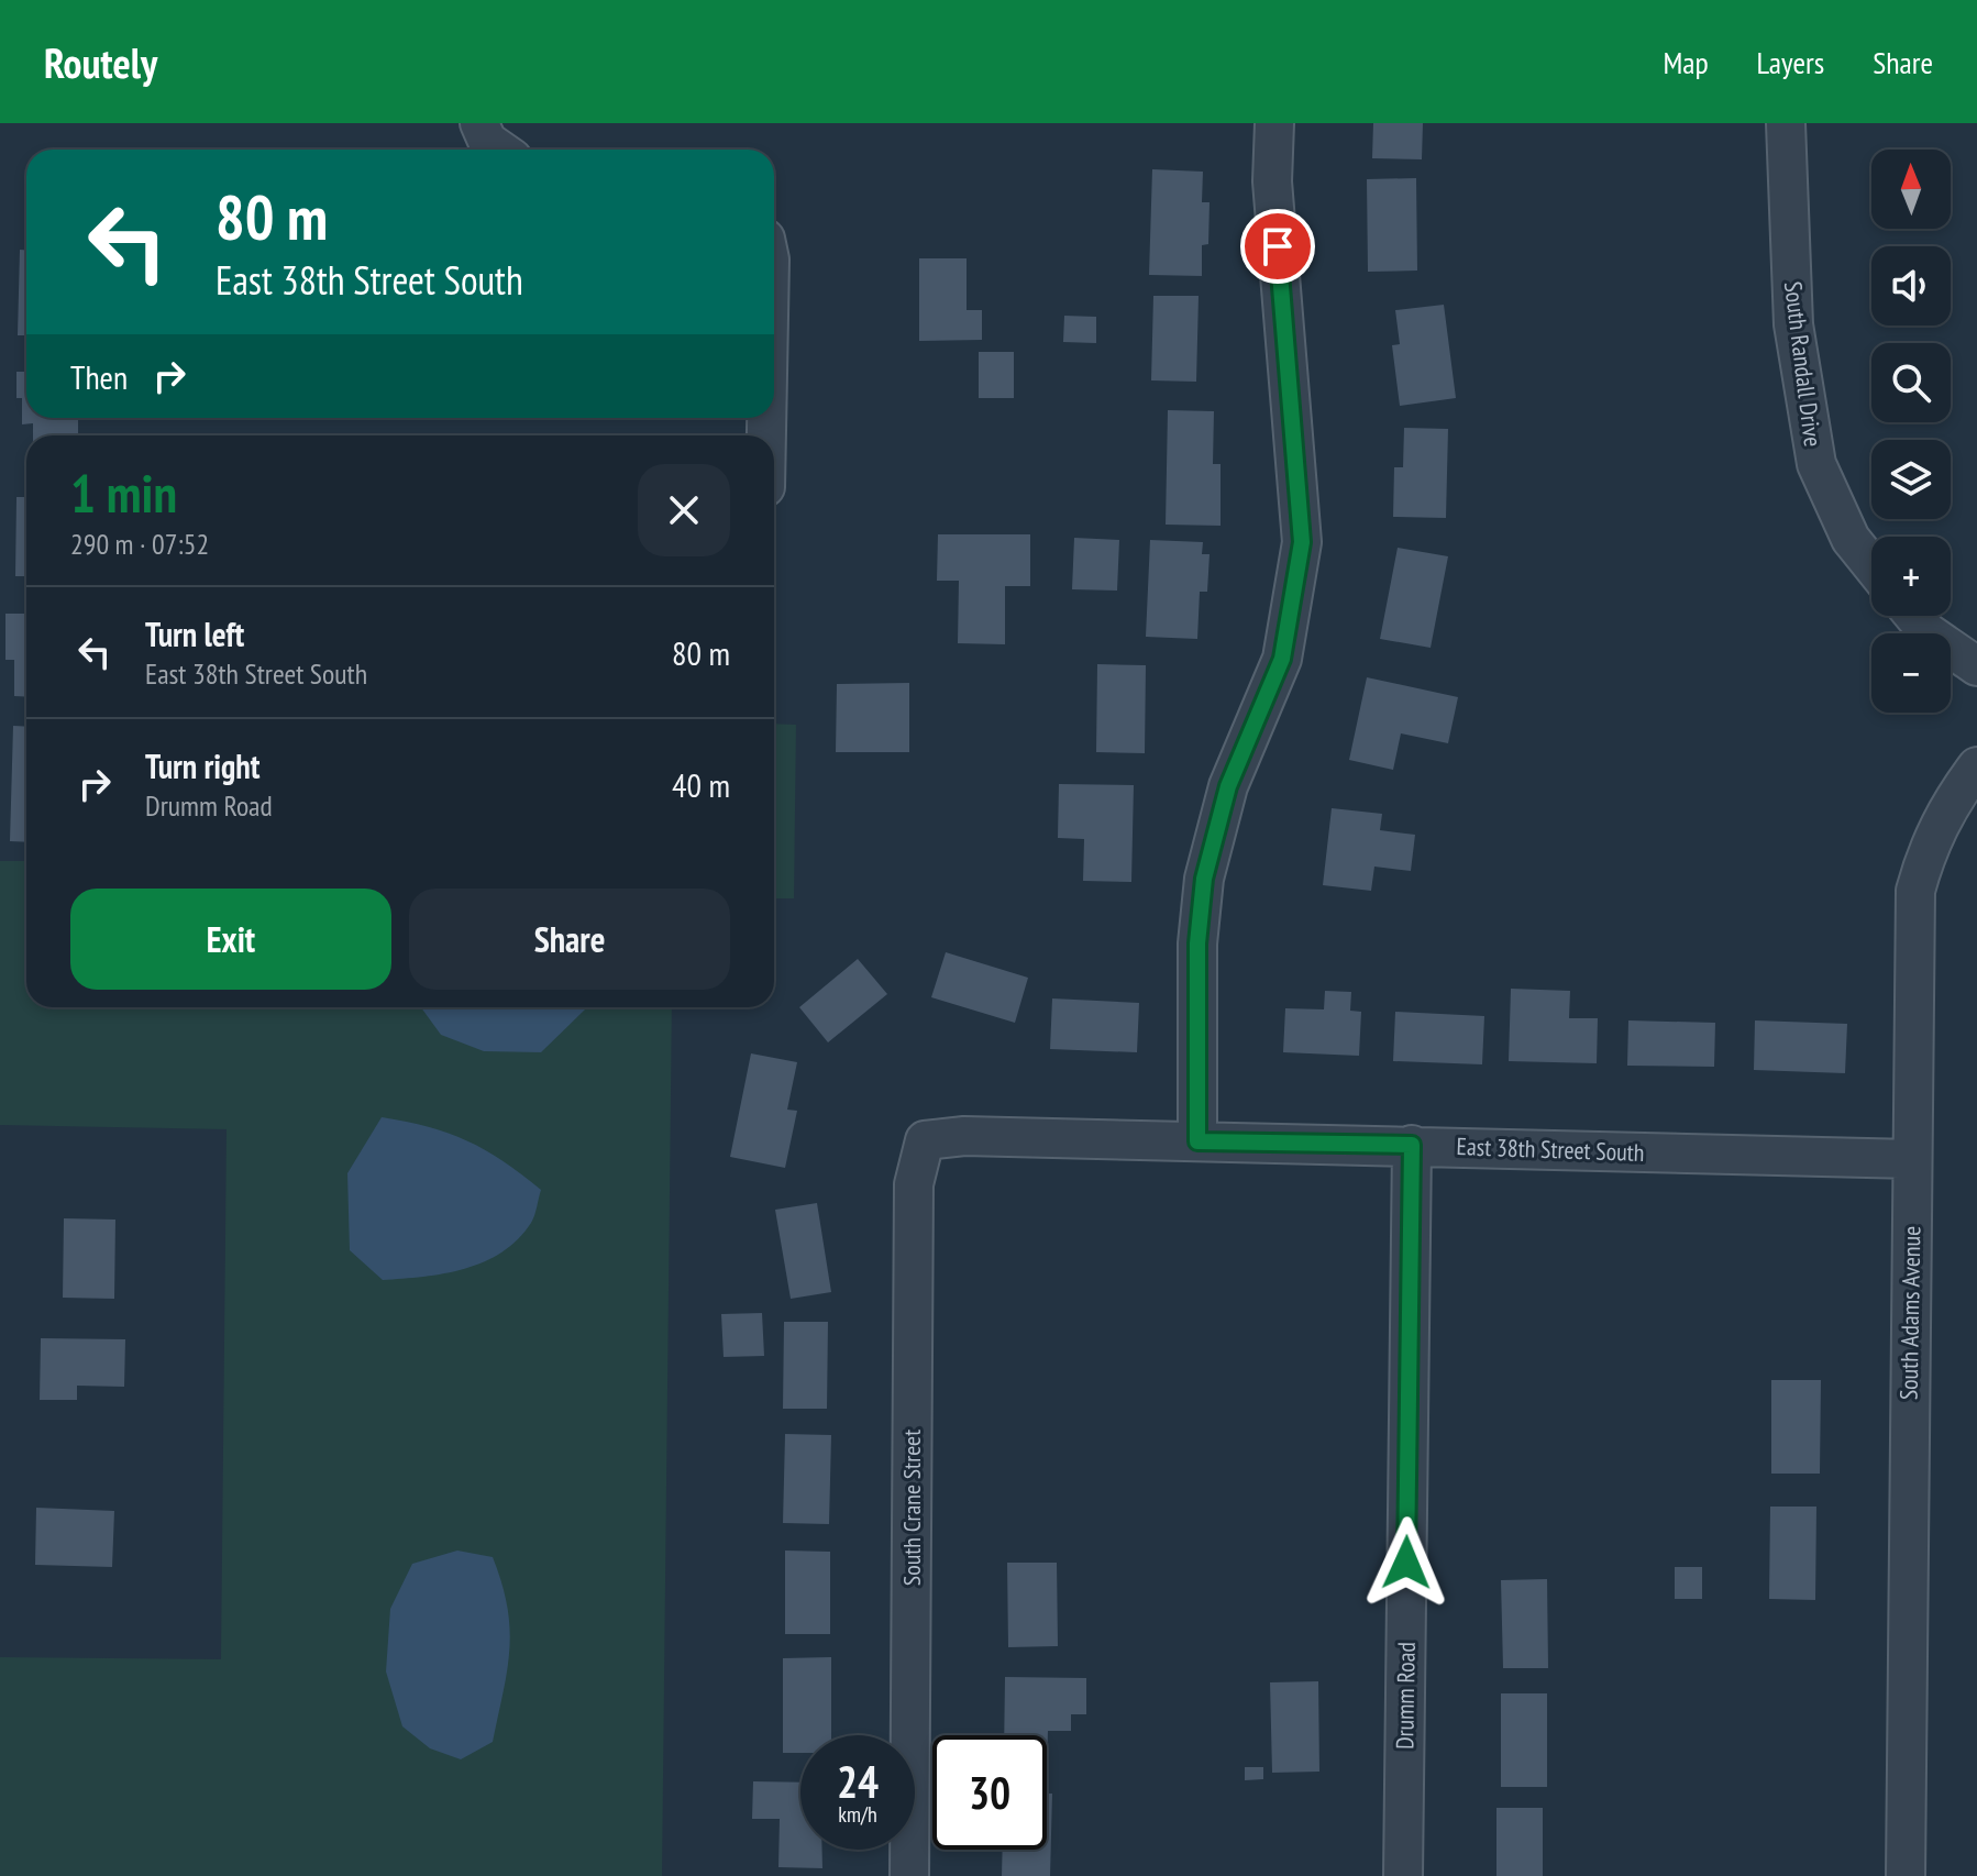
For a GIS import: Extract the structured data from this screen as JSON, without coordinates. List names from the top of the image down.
{
  "streets": {
    "street": [
      "South Randall Drive",
      "East 38th Street South",
      "South Adams Avenue",
      "South Crane Street",
      "Drumm Road"
    ]
  },
  "crossings": [
    ["East 38th Street South", "South Adams Avenue"],
    ["East 38th Street South", "South Crane Street"],
    ["East 38th Street South", "Drumm Road"]
  ],
  "north": "top",
  "page": {
    "header": "Routely",
    "nav": ["Map", "Layers", "Share"],
    "map_buttons": ["+", "−"],
    "turn": ["80 m", "East 38th Street South"],
    "then": "Then",
    "heading": ["1 min", "290 m · 07:52"],
    "list": [
      {
        "name": "Turn left",
        "note": "East 38th Street South",
        "value": "80 m"
      },
      {
        "name": "Turn right",
        "note": "Drumm Road",
        "value": "40 m"
      }
    ],
    "buttons": ["Exit", "Share"],
    "speed": "24 km/h",
    "limit": "30"
  }
}
